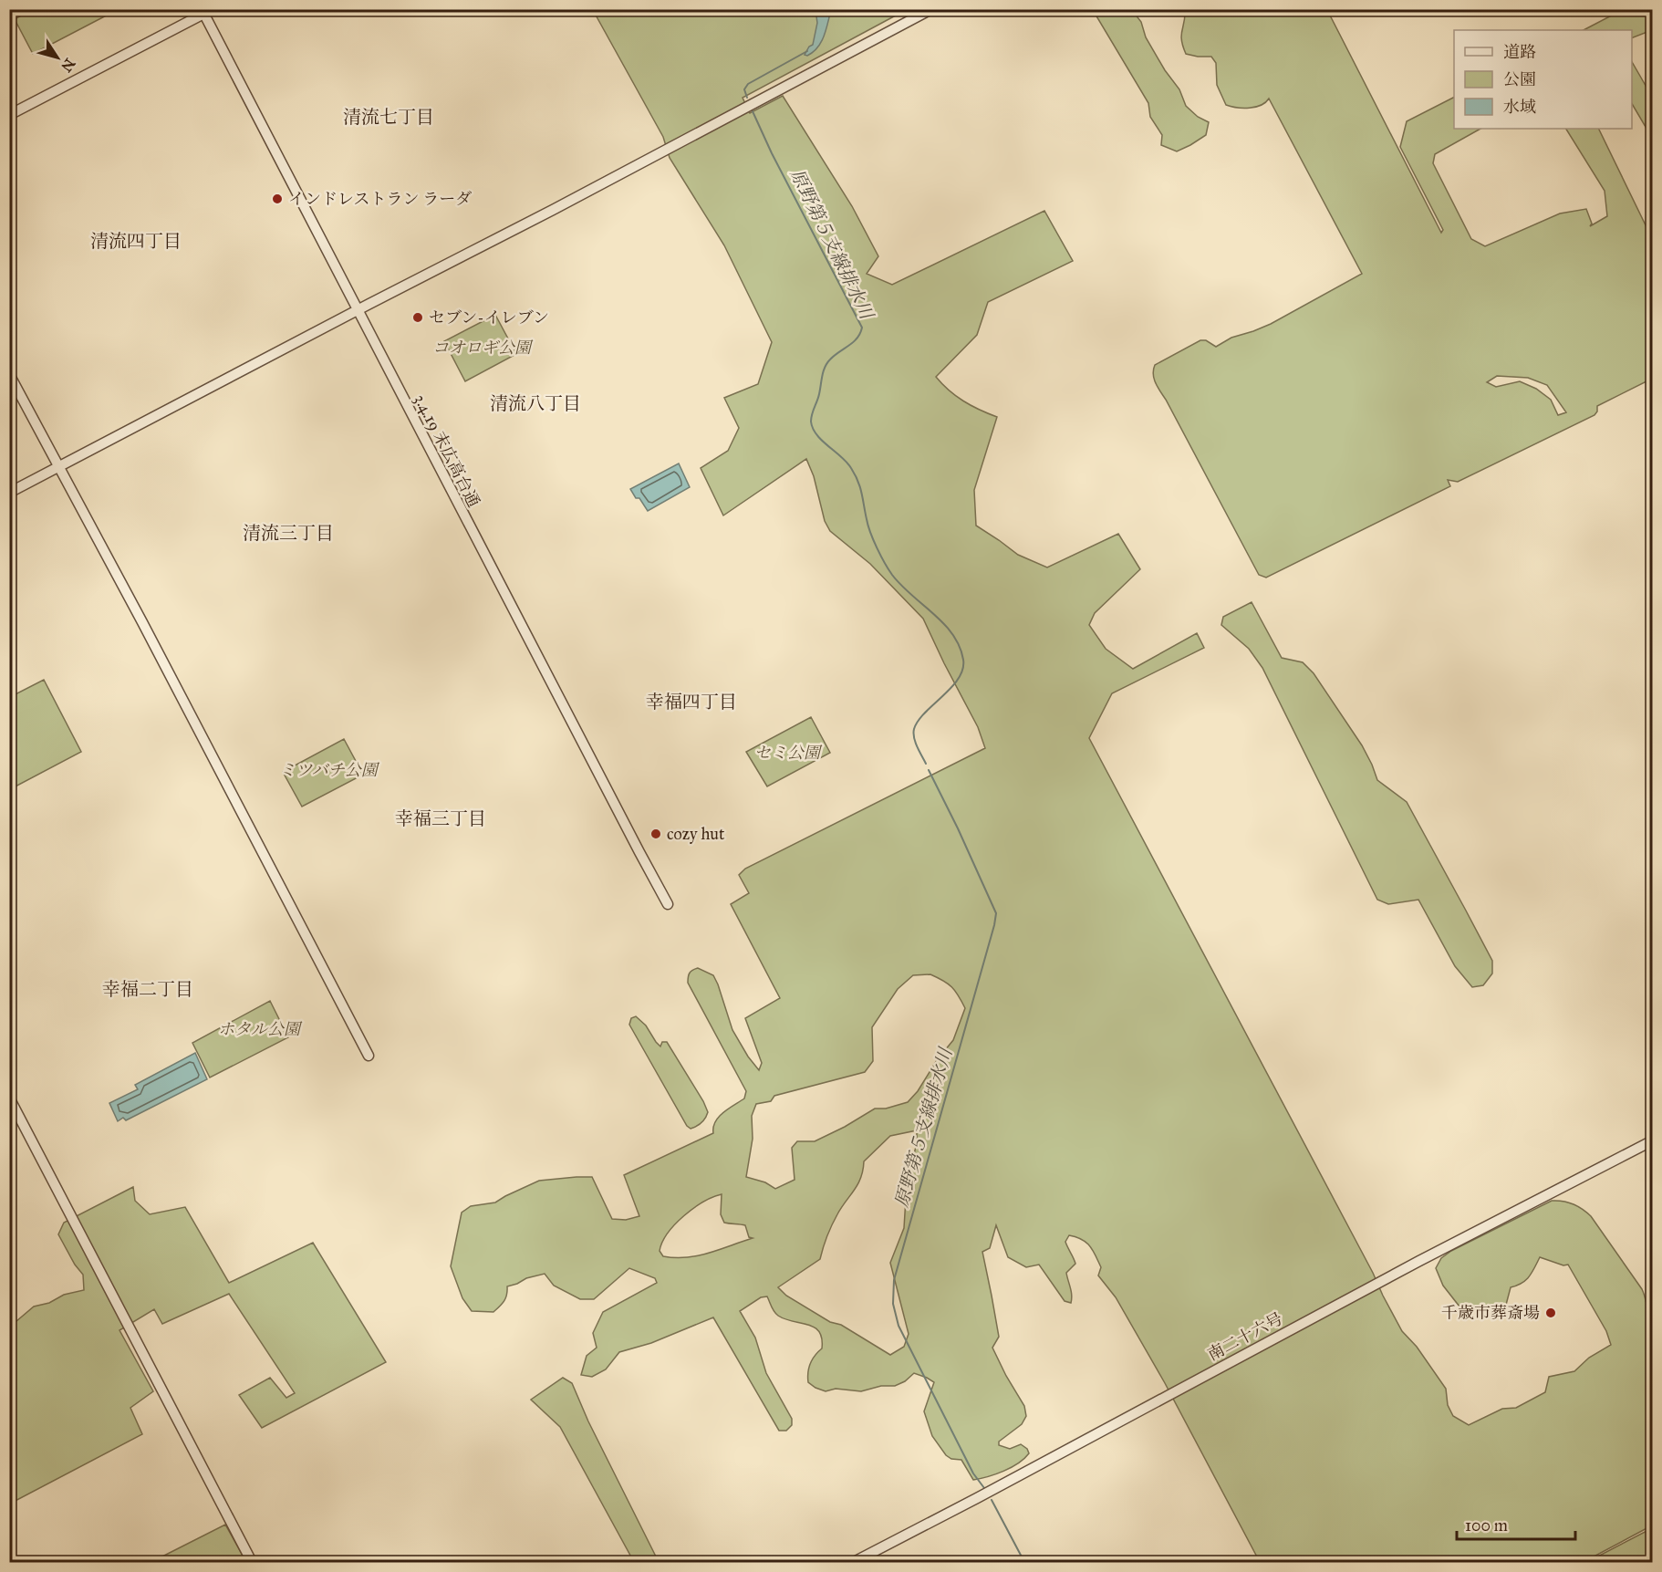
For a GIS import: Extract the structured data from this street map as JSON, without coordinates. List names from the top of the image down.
{
  "streets": {
    "street": ["3.4.19 末広高台通", "南二十六号"]
  },
  "districts": [
    "清流七丁目",
    "清流四丁目",
    "清流八丁目",
    "清流三丁目",
    "幸福四丁目",
    "幸福三丁目",
    "幸福二丁目"
  ],
  "water": ["原野第５支線排水川"],
  "parks": [
    "コオロギ公園",
    "セミ公園",
    "ミツバチ公園",
    "ホタル公園"
  ],
  "places": [
    "インドレストラン ラーダ",
    "セブン-イレブン",
    "cozy hut",
    "千歳市葬斎場"
  ],
  "legend": ["道路", "公園", "水域"],
  "scale_bar": "100 m",
  "north": "bottom right"
}
